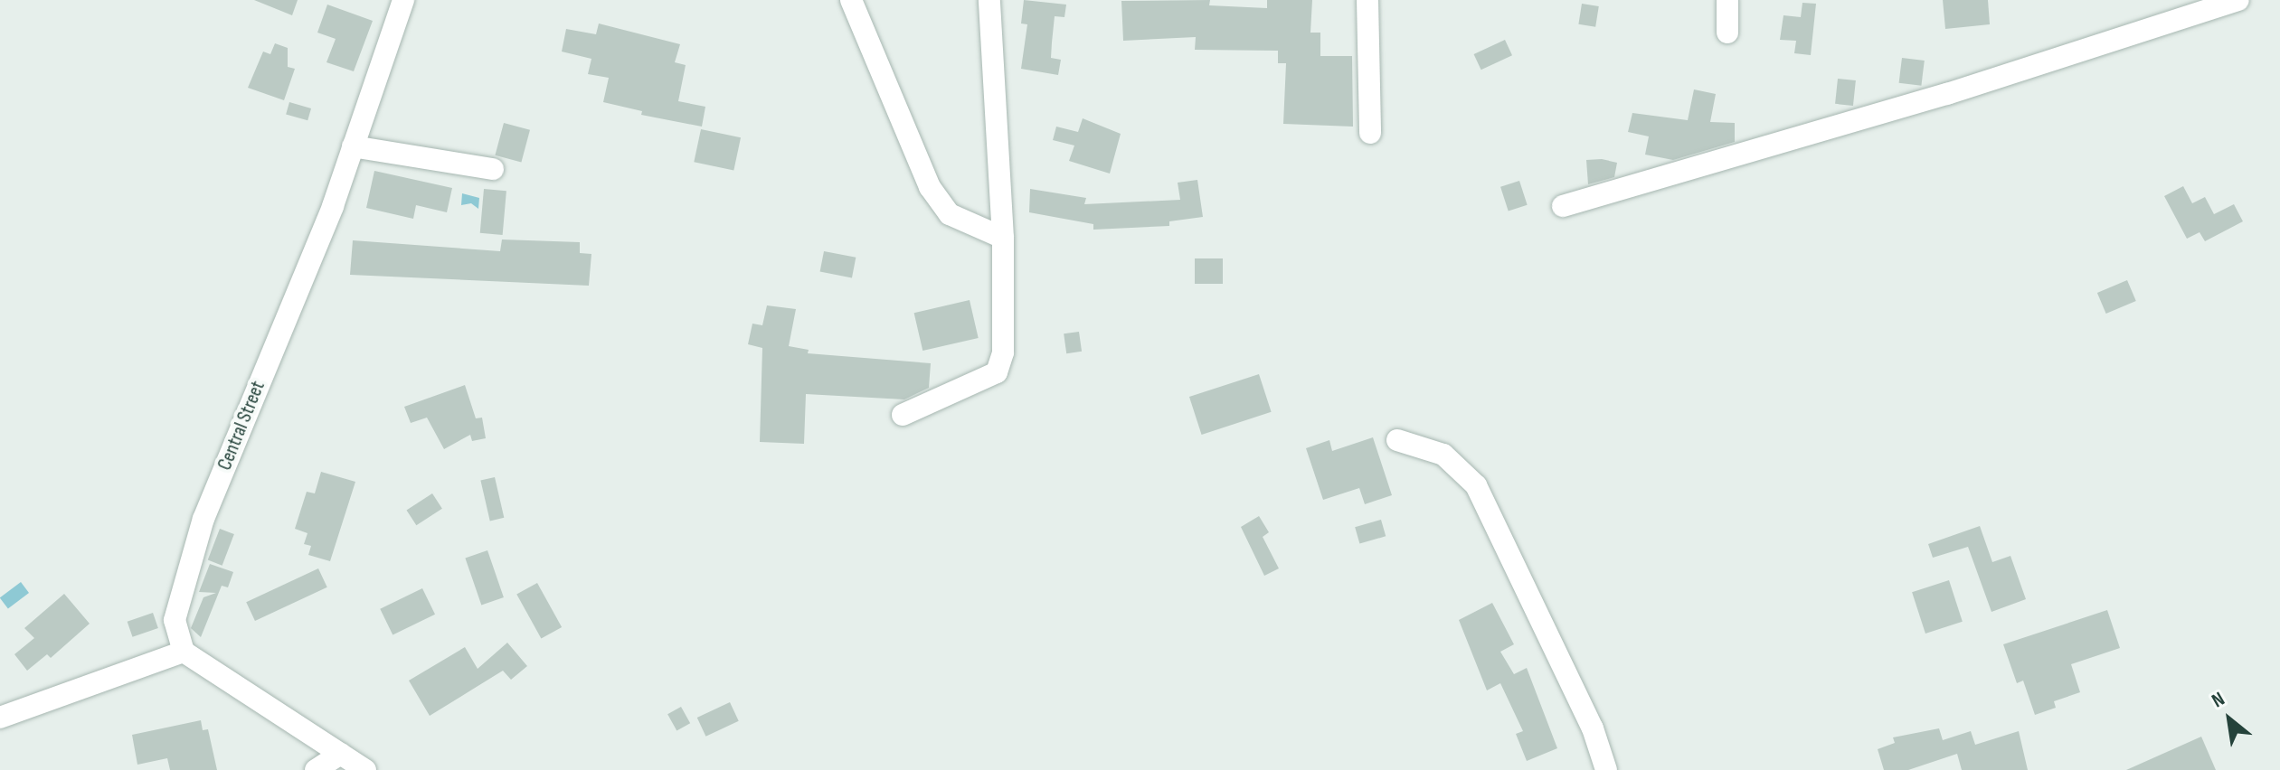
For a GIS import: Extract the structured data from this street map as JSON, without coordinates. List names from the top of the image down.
{
  "streets": {
    "street": ["Central Street"]
  },
  "north": "top left"
}
